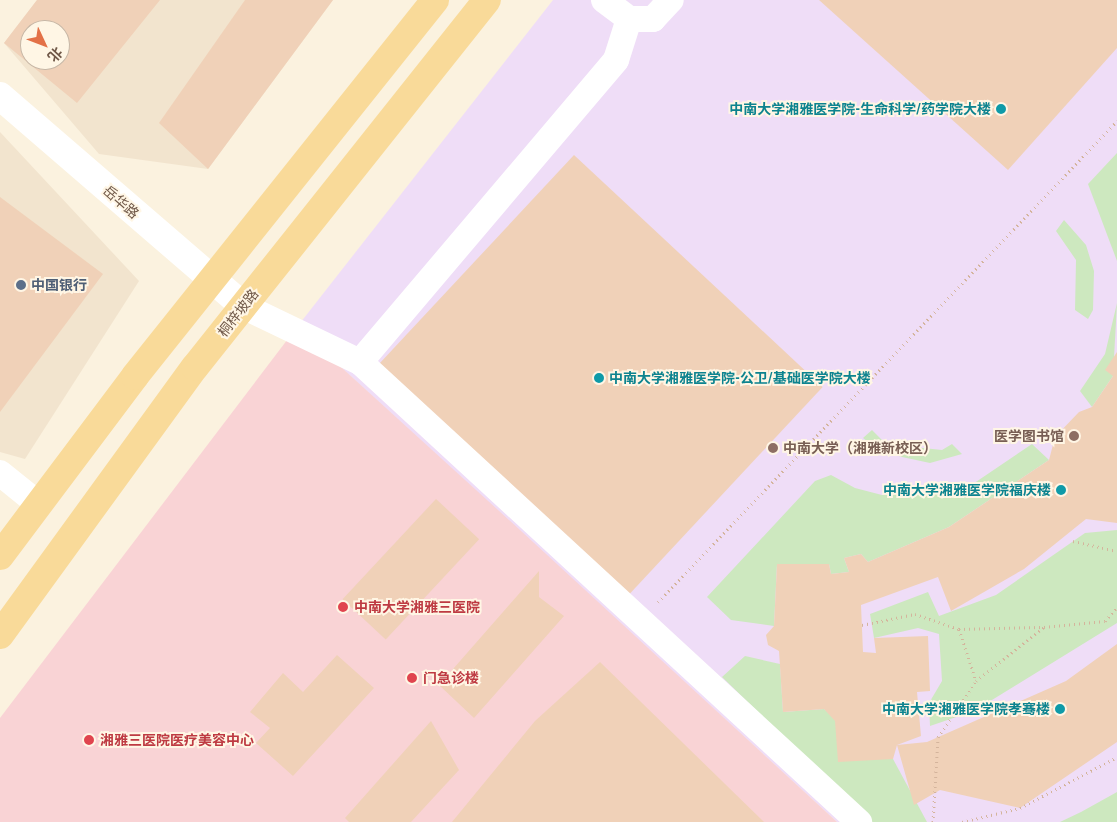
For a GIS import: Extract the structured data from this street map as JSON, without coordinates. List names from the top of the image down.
{
  "streets": {
    "main road": ["桐梓坡路"],
    "street": ["岳华路"]
  },
  "crossings": [
    ["岳华路", "桐梓坡路"]
  ],
  "places": [
    "中南大学湘雅医学院-生命科学/药学院大楼",
    "中国银行",
    "中南大学湘雅医学院-公卫/基础医学院大楼",
    "医学图书馆",
    "中南大学（湘雅新校区）",
    "中南大学湘雅医学院福庆楼",
    "中南大学湘雅三医院",
    "门急诊楼",
    "中南大学湘雅医学院孝骞楼",
    "湘雅三医院医疗美容中心"
  ],
  "north": "bottom right"
}
